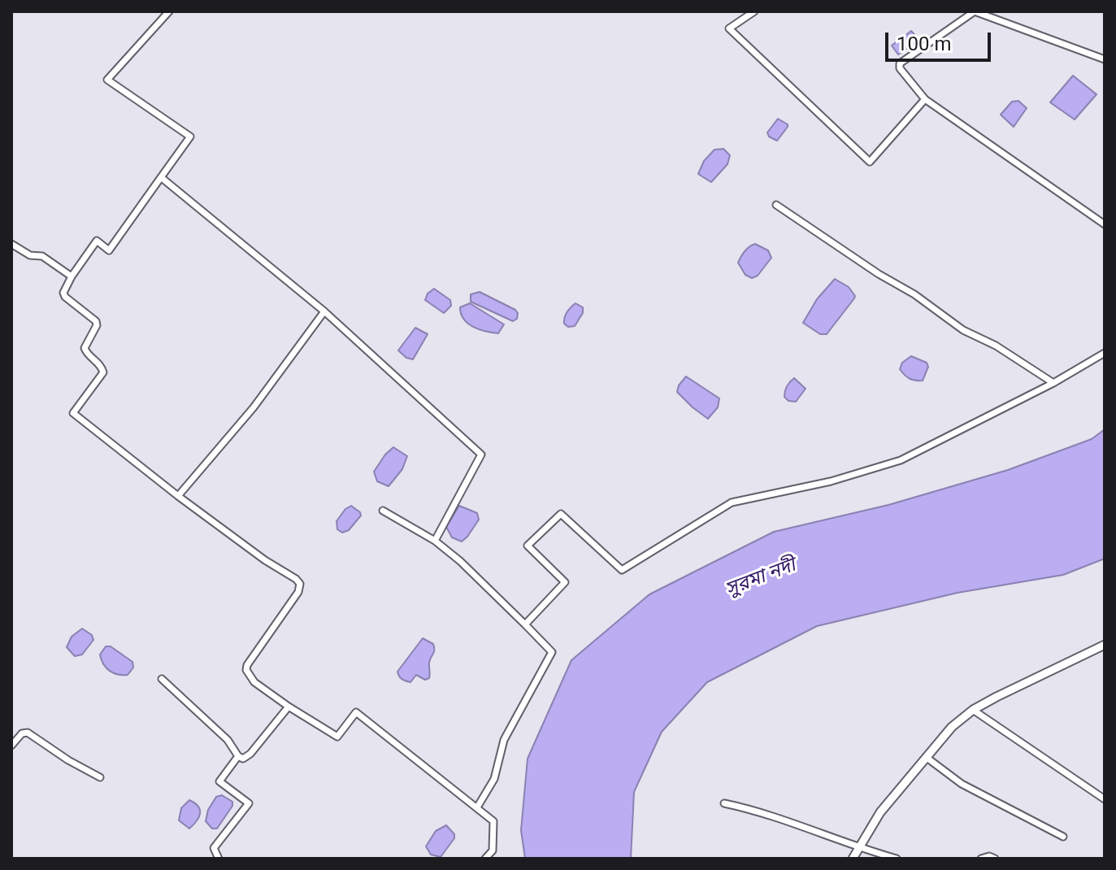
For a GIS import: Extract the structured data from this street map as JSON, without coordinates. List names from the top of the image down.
{
  "water": ["সুরমা নদী"],
  "scale_bar": "100 m"
}
